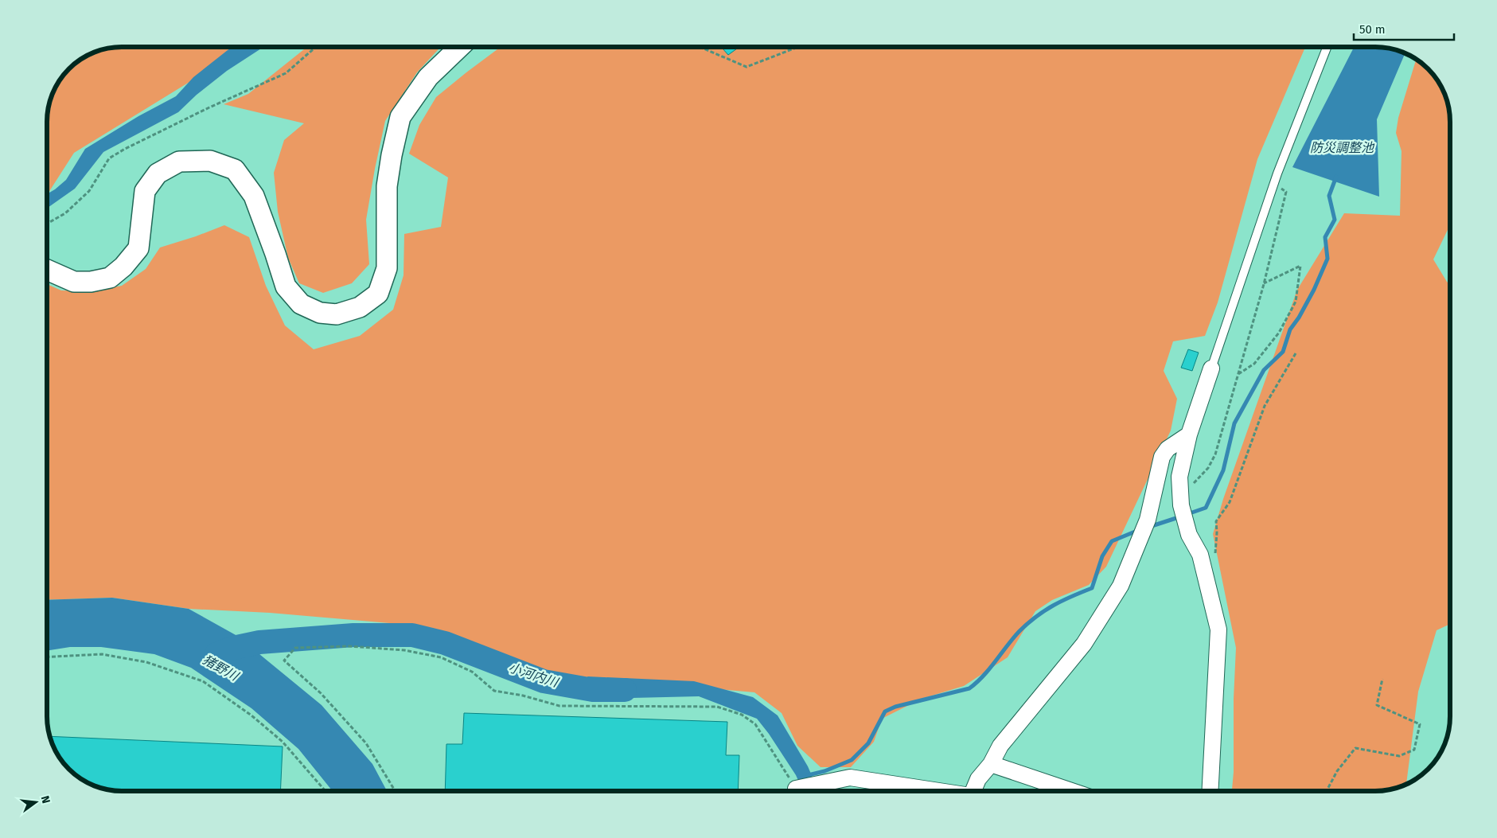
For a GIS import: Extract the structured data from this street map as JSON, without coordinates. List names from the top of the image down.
{
  "water": ["防災調整池", "猪野川", "小河内川"],
  "scale_bar": "50 m",
  "north": "right"
}
